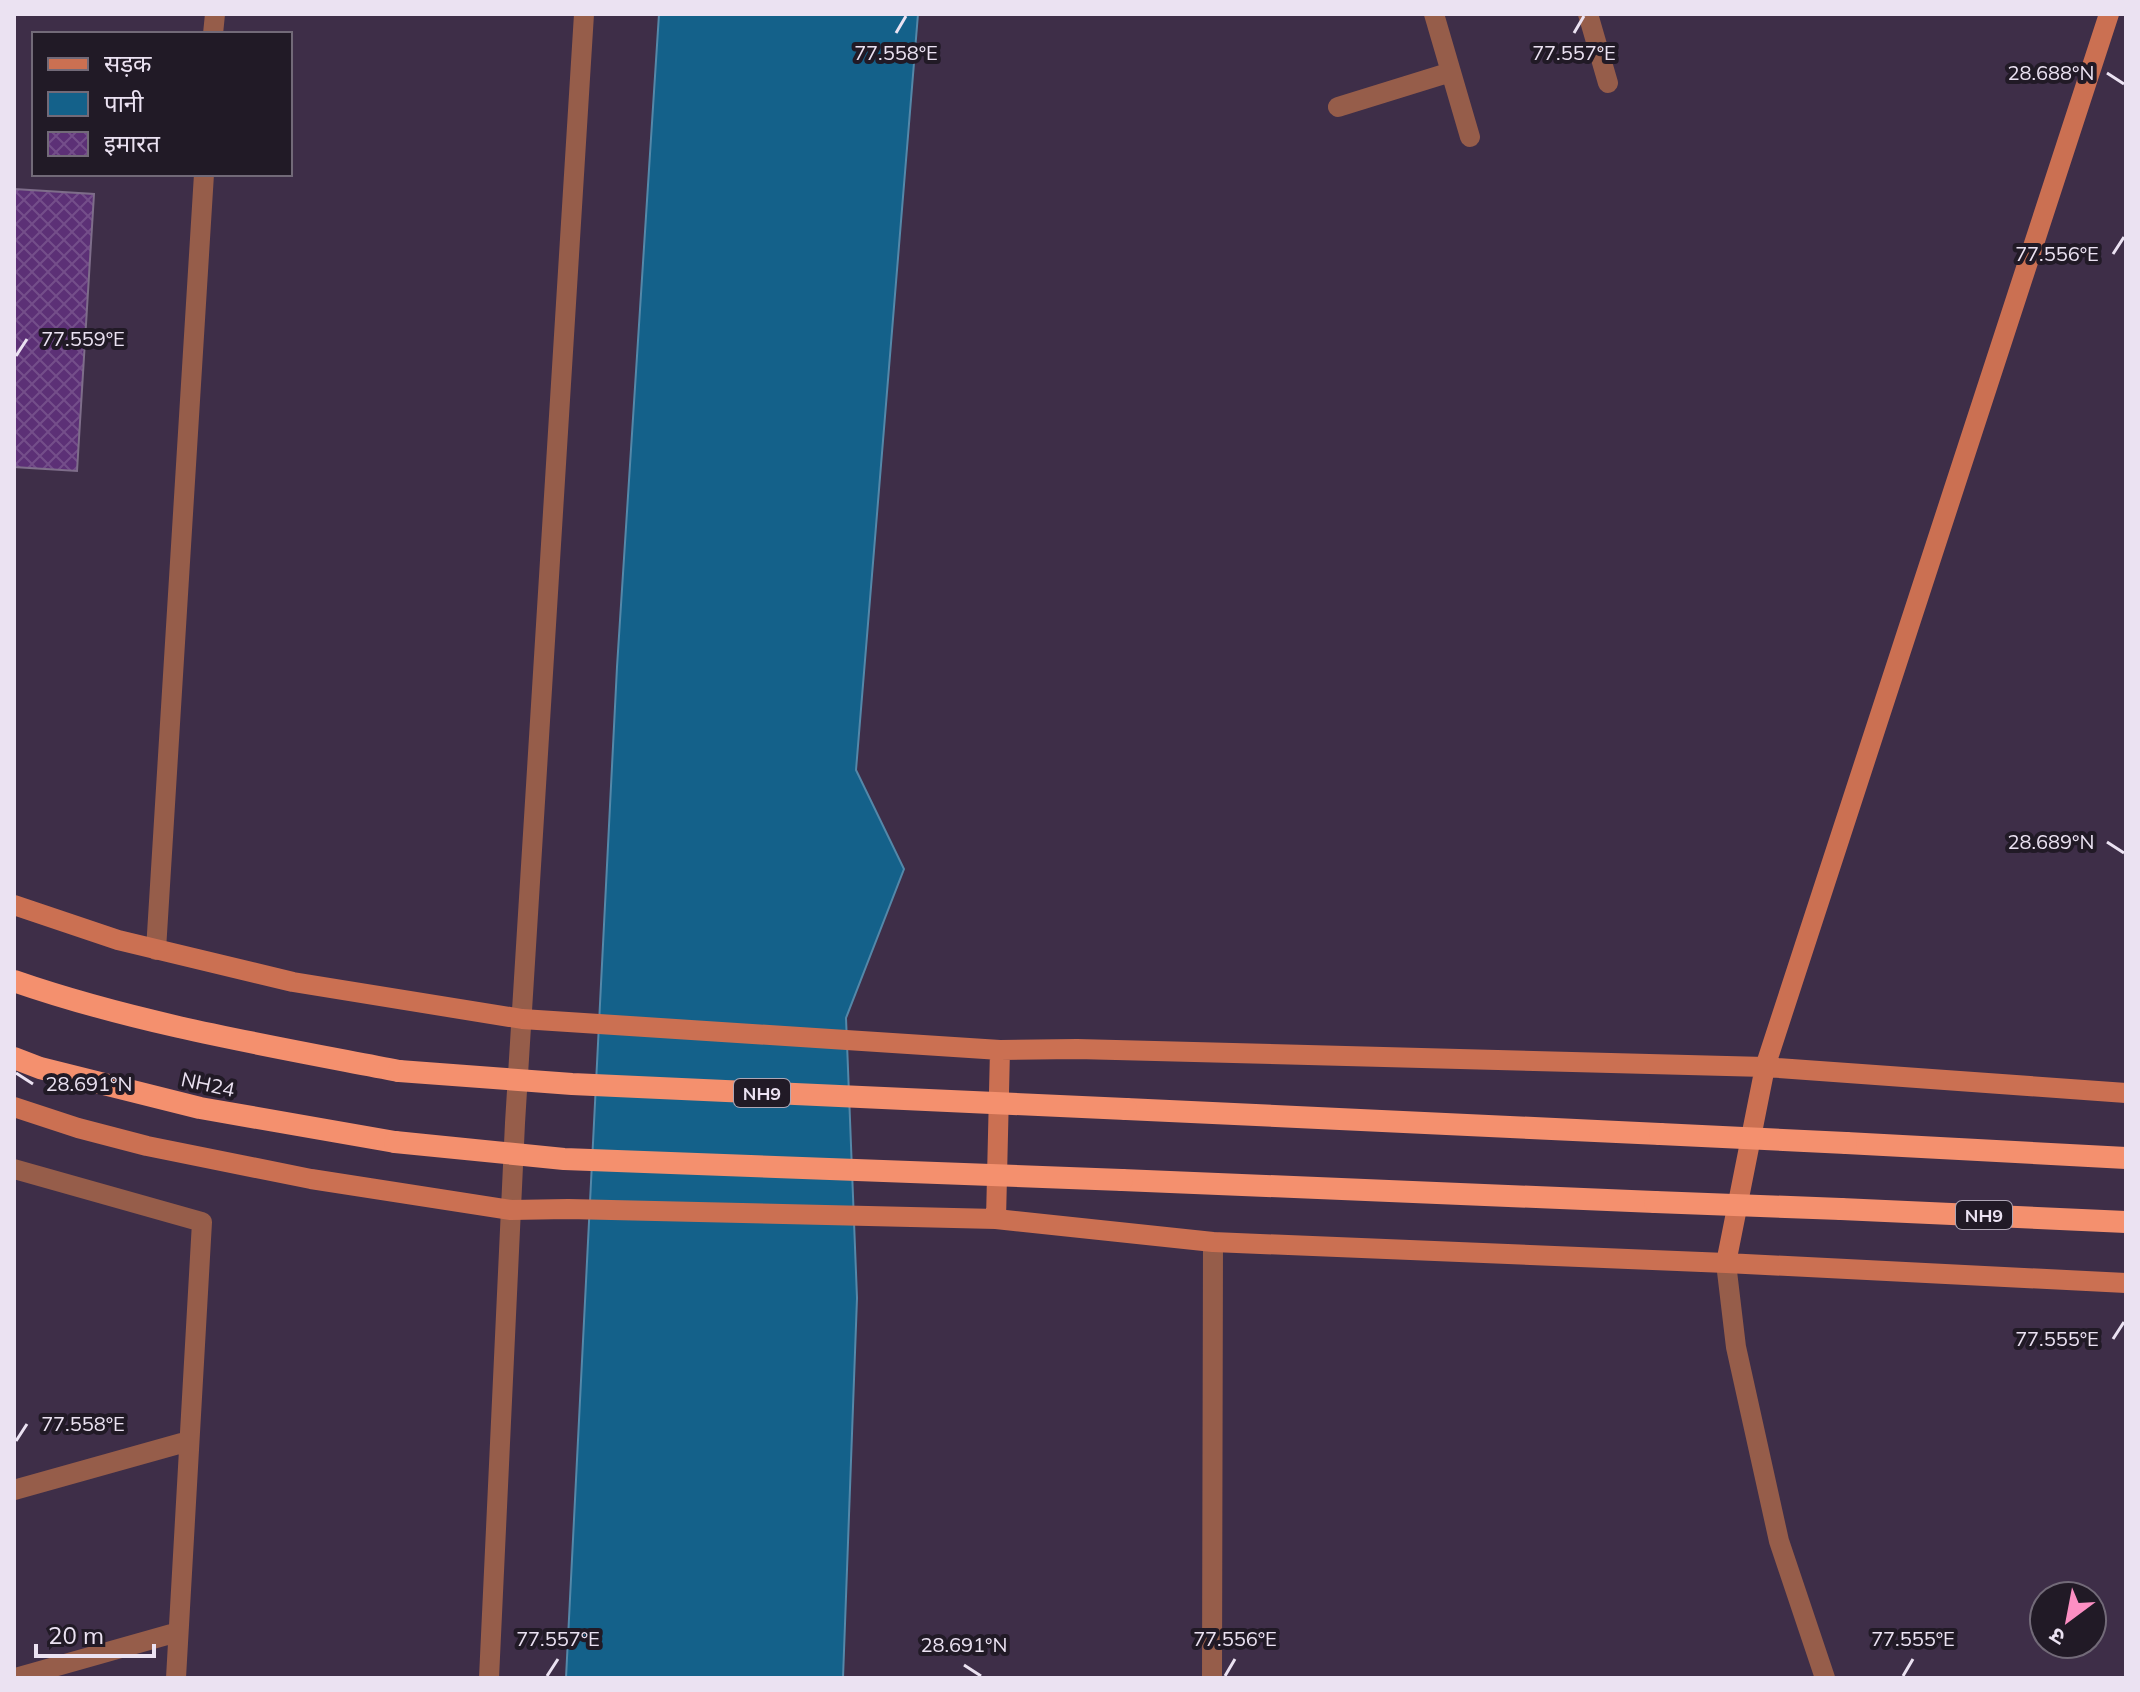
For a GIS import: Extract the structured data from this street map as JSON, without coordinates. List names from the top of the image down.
{
  "streets": {
    "highway": ["NH24", "NH9"]
  },
  "legend": ["सड़क", "पानी", "इमारत"],
  "scale_bar": "20 m",
  "north": "bottom left",
  "coordinates": [
    "77.558°E",
    "77.557°E",
    "28.688°N",
    "77.556°E",
    "77.559°E",
    "28.689°N",
    "28.691°N",
    "77.555°E"
  ]
}
